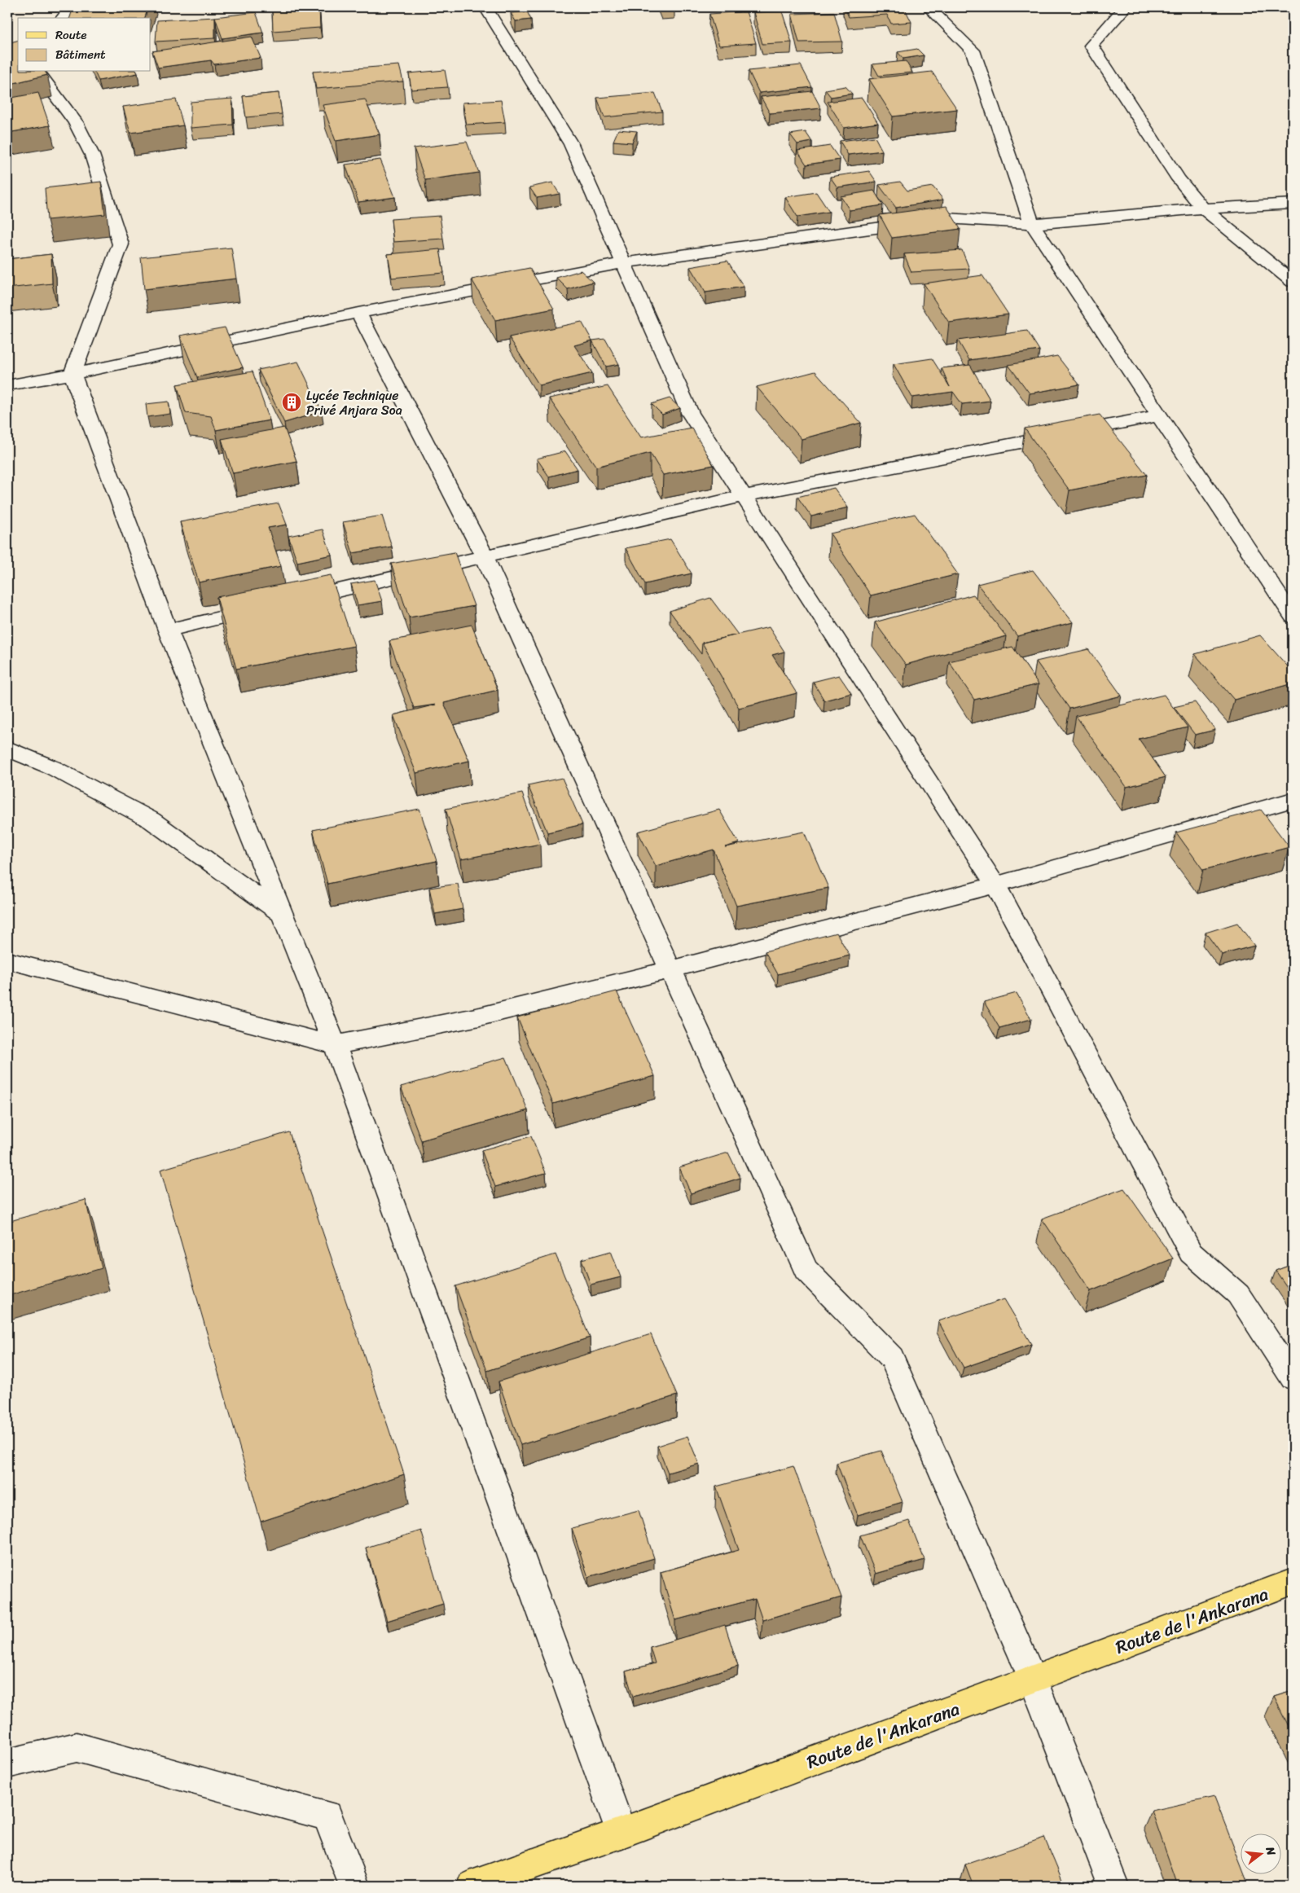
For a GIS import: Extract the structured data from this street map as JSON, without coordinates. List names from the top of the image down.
{
  "streets": {
    "main road": ["Route de l'Ankarana"]
  },
  "places": {
    "building": ["Lycée Technique Privé Anjara Soa"]
  },
  "legend": ["Route", "Bâtiment"],
  "north": "right"
}
